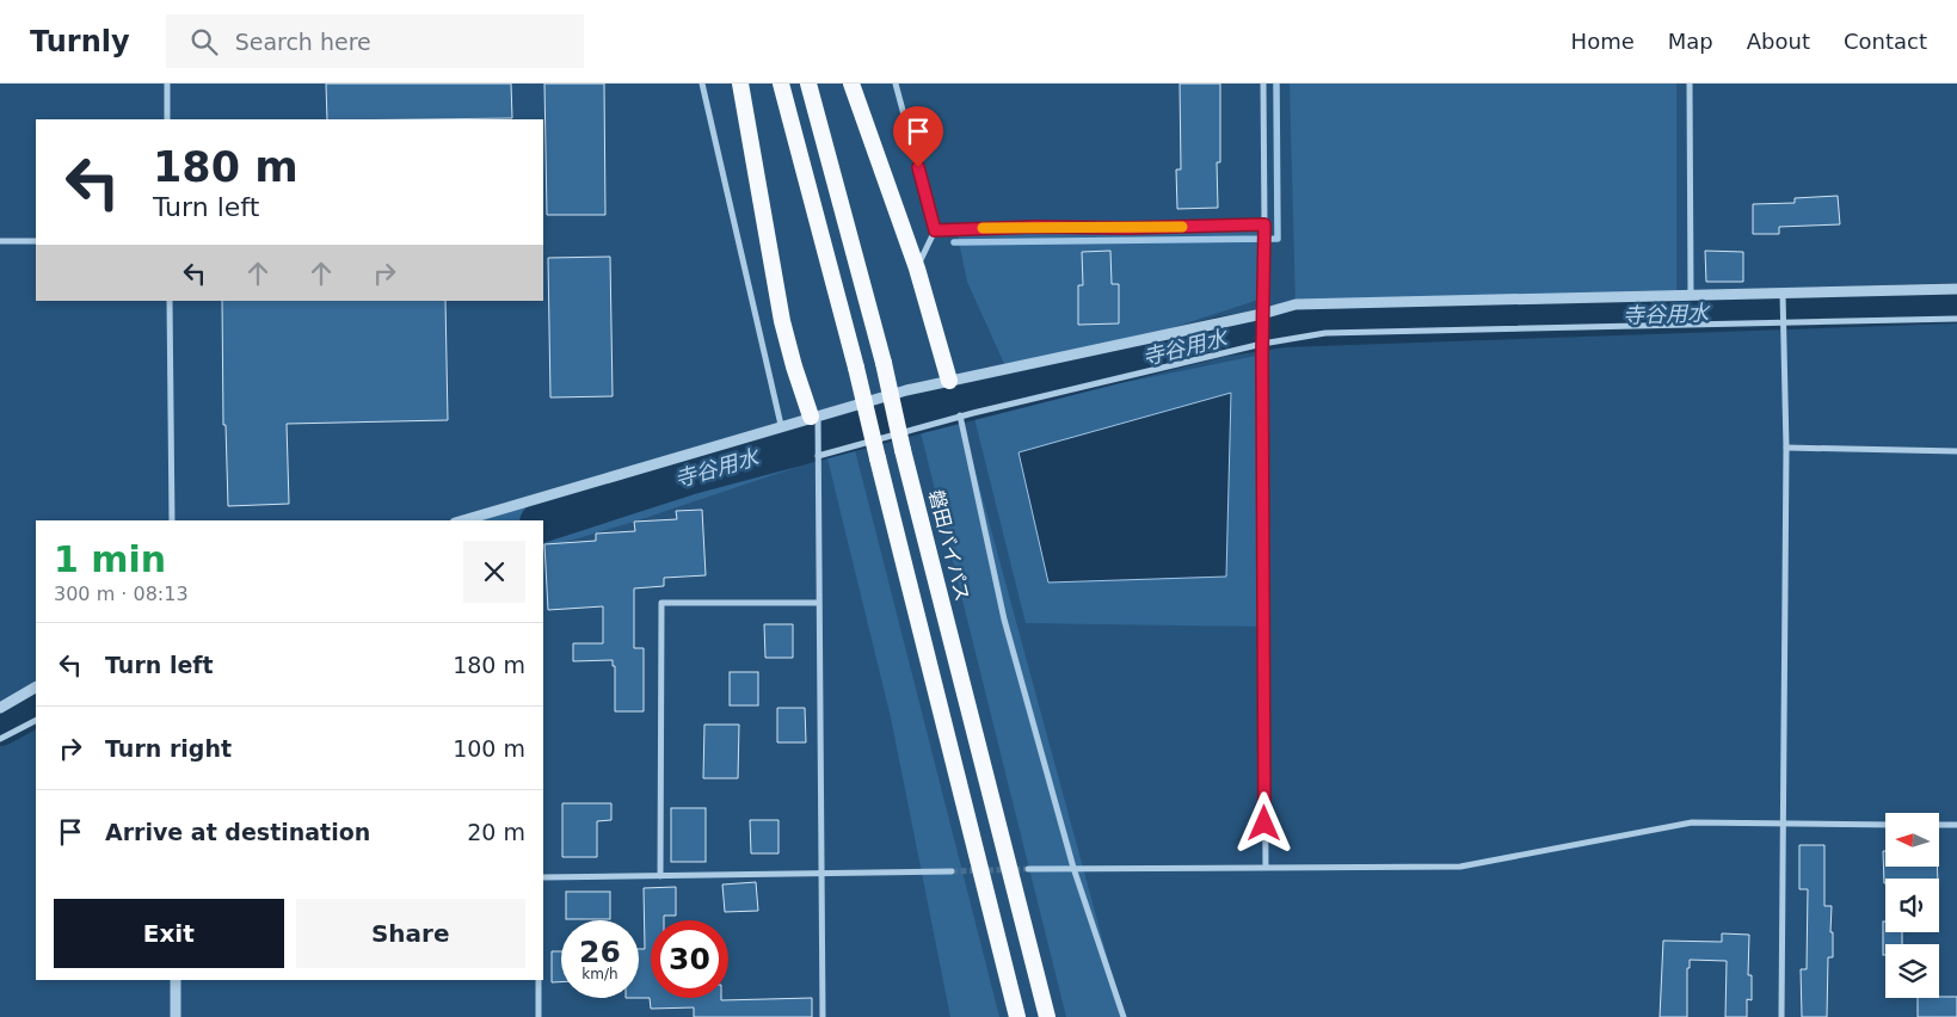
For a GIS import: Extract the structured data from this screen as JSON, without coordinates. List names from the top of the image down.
{
  "streets": {
    "highway": ["磐田バイパス"]
  },
  "water": ["寺谷用水"],
  "north": "left",
  "page": {
    "header": "Turnly",
    "search": "Search here",
    "nav": [
      "Home",
      "Map",
      "About",
      "Contact"
    ],
    "turn": ["180 m", "Turn left"],
    "heading": ["1 min", "300 m · 08:13"],
    "list": [
      {
        "name": "Turn left",
        "value": "180 m"
      },
      {
        "name": "Turn right",
        "value": "100 m"
      },
      {
        "name": "Arrive at destination",
        "value": "20 m"
      }
    ],
    "buttons": ["Exit", "Share"],
    "speed": "26 km/h",
    "limit": "30"
  }
}
